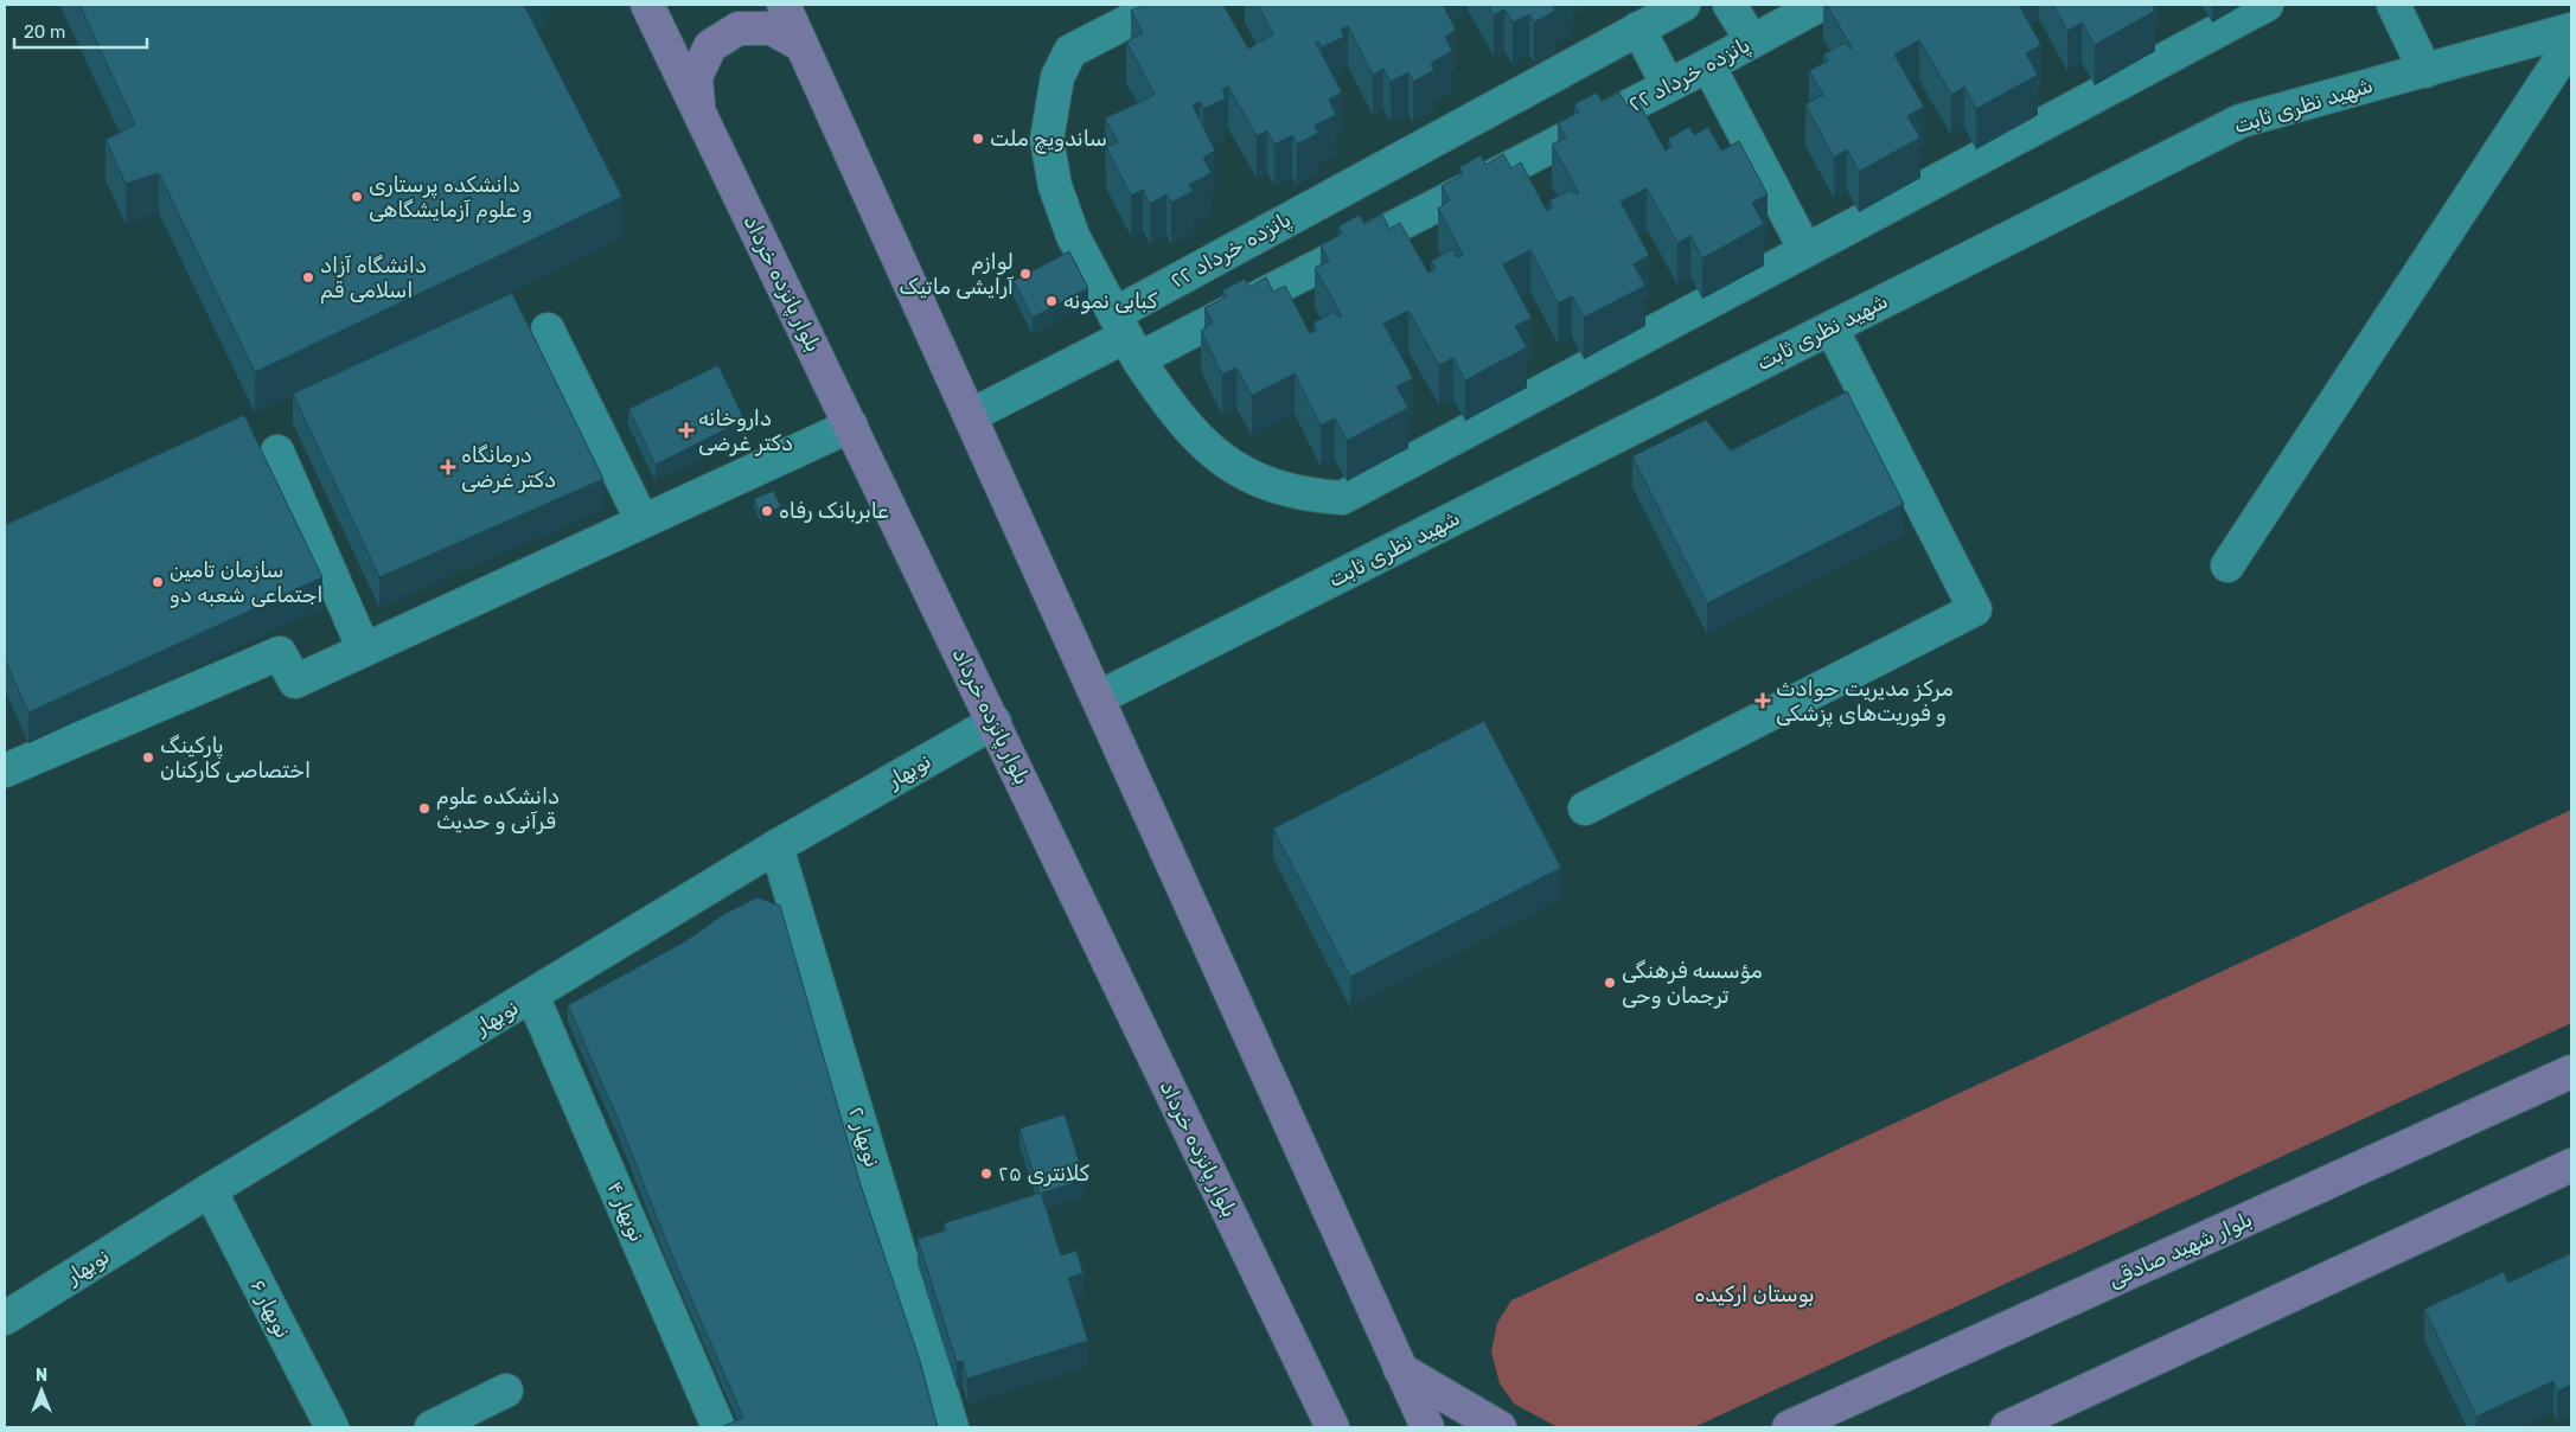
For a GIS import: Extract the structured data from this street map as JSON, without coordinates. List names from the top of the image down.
{
  "streets": {
    "main road": ["بلوار پانزده خرداد", "بلوار شهید صادقی"],
    "street": [
      "پانزده خرداد ۲۲",
      "شهید نظری ثابت",
      "نوبهار",
      "نوبهار ۲",
      "نوبهار ۴",
      "نوبهار ۶"
    ]
  },
  "crossings": [
    ["بلوار پانزده خرداد", "نوبهار"],
    ["نوبهار", "نوبهار ۲"],
    ["نوبهار", "نوبهار ۴"],
    ["نوبهار", "نوبهار ۶"]
  ],
  "parks": ["بوستان ارکیده"],
  "places": {
    "other": [
      "ساندویچ ملت",
      "دانشکده پرستاری و علوم آزمایشگاهی",
      "لوازم آرایشی ماتیک",
      "دانشگاه آزاد اسلامی قم",
      "کبابی نمونه",
      "عابربانک رفاه",
      "سازمان تامین اجتماعی شعبه دو",
      "پارکینگ اختصاصی کارکنان",
      "دانشکده علوم قرآنی و حدیث",
      "مؤسسه فرهنگی ترجمان وحی",
      "کلانتری ۲۵"
    ],
    "health": ["داروخانه دکتر غرضی", "درمانگاه دکتر غرضی", "مرکز مدیریت حوادث و فوریت‌های پزشکی"]
  },
  "scale_bar": "20 m",
  "north": "top"
}
